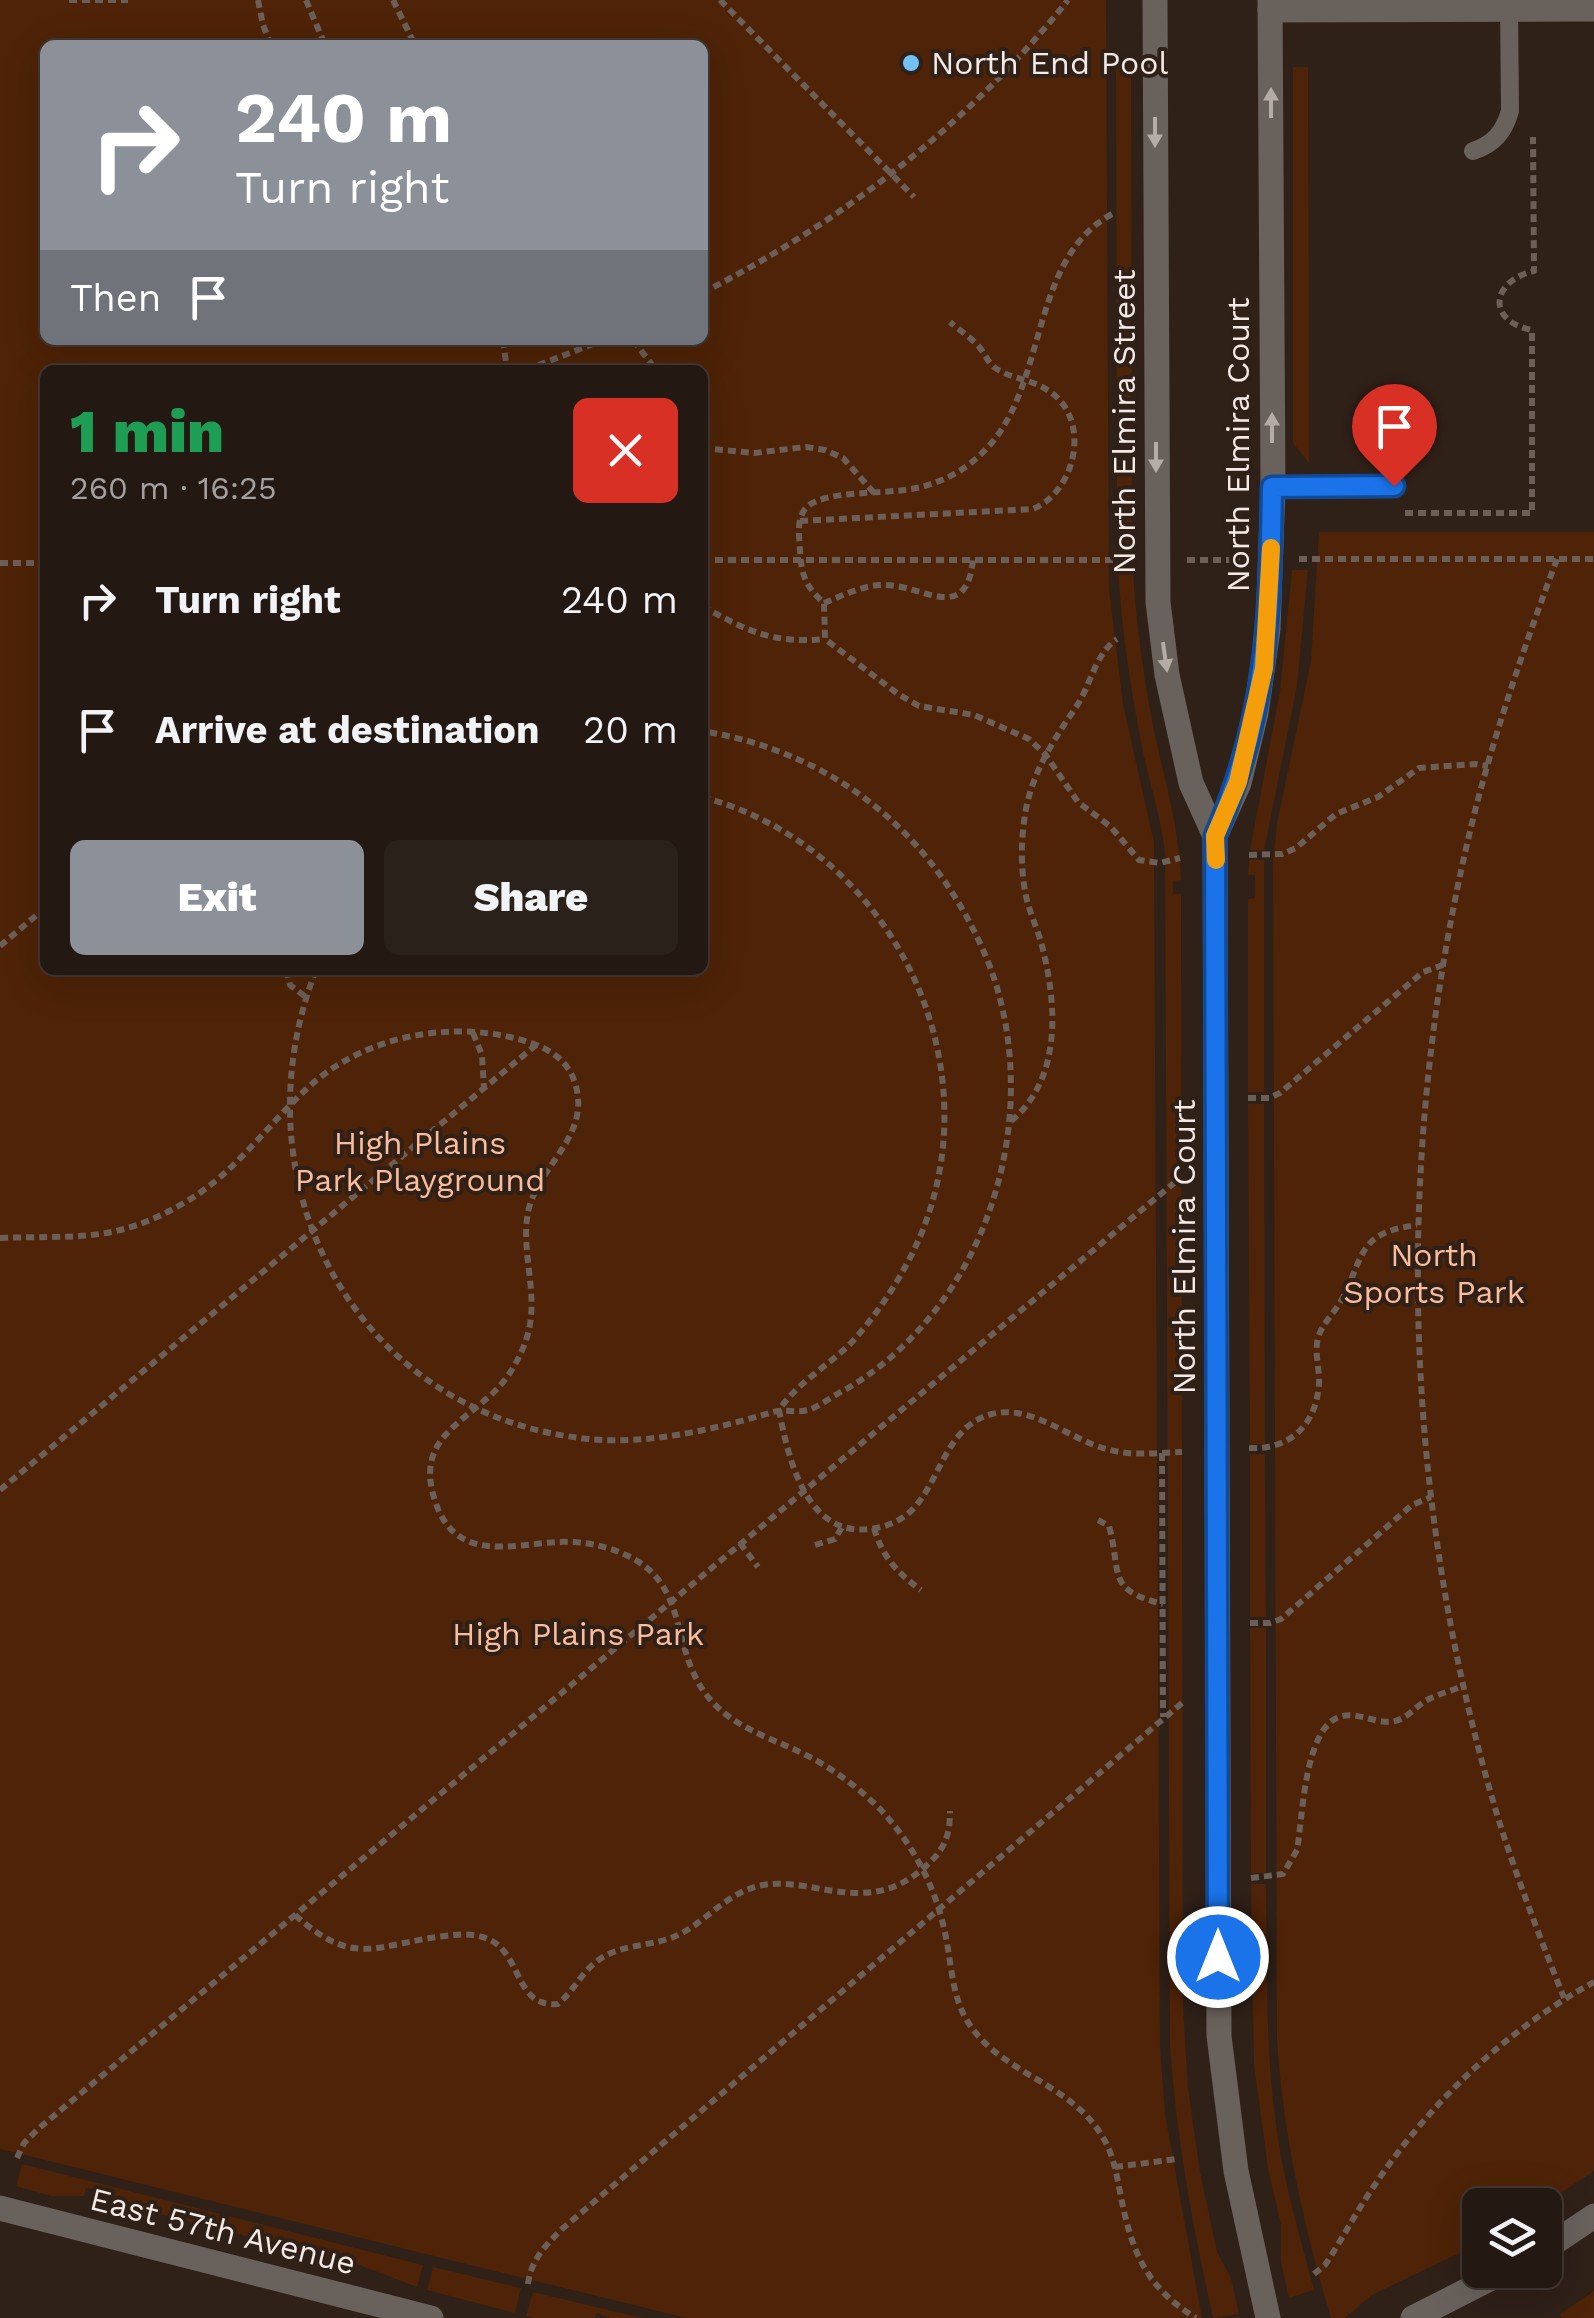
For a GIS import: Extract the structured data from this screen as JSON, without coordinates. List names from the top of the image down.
{
  "streets": {
    "street": ["North Elmira Street", "North Elmira Court", "East 57th Avenue"]
  },
  "crossings": [
    ["North Elmira Street", "North Elmira Court"]
  ],
  "one_way": ["North Elmira Street"],
  "parks": ["High Plains Park Playground", "North Sports Park", "High Plains Park"],
  "places": ["North End Pool"],
  "page": {
    "turn": ["240 m", "Turn right"],
    "then": "Then",
    "heading": ["1 min", "260 m · 16:25"],
    "list": [
      {
        "name": "Turn right",
        "value": "240 m"
      },
      {
        "name": "Arrive at destination",
        "value": "20 m"
      }
    ],
    "buttons": ["Exit", "Share"]
  }
}
